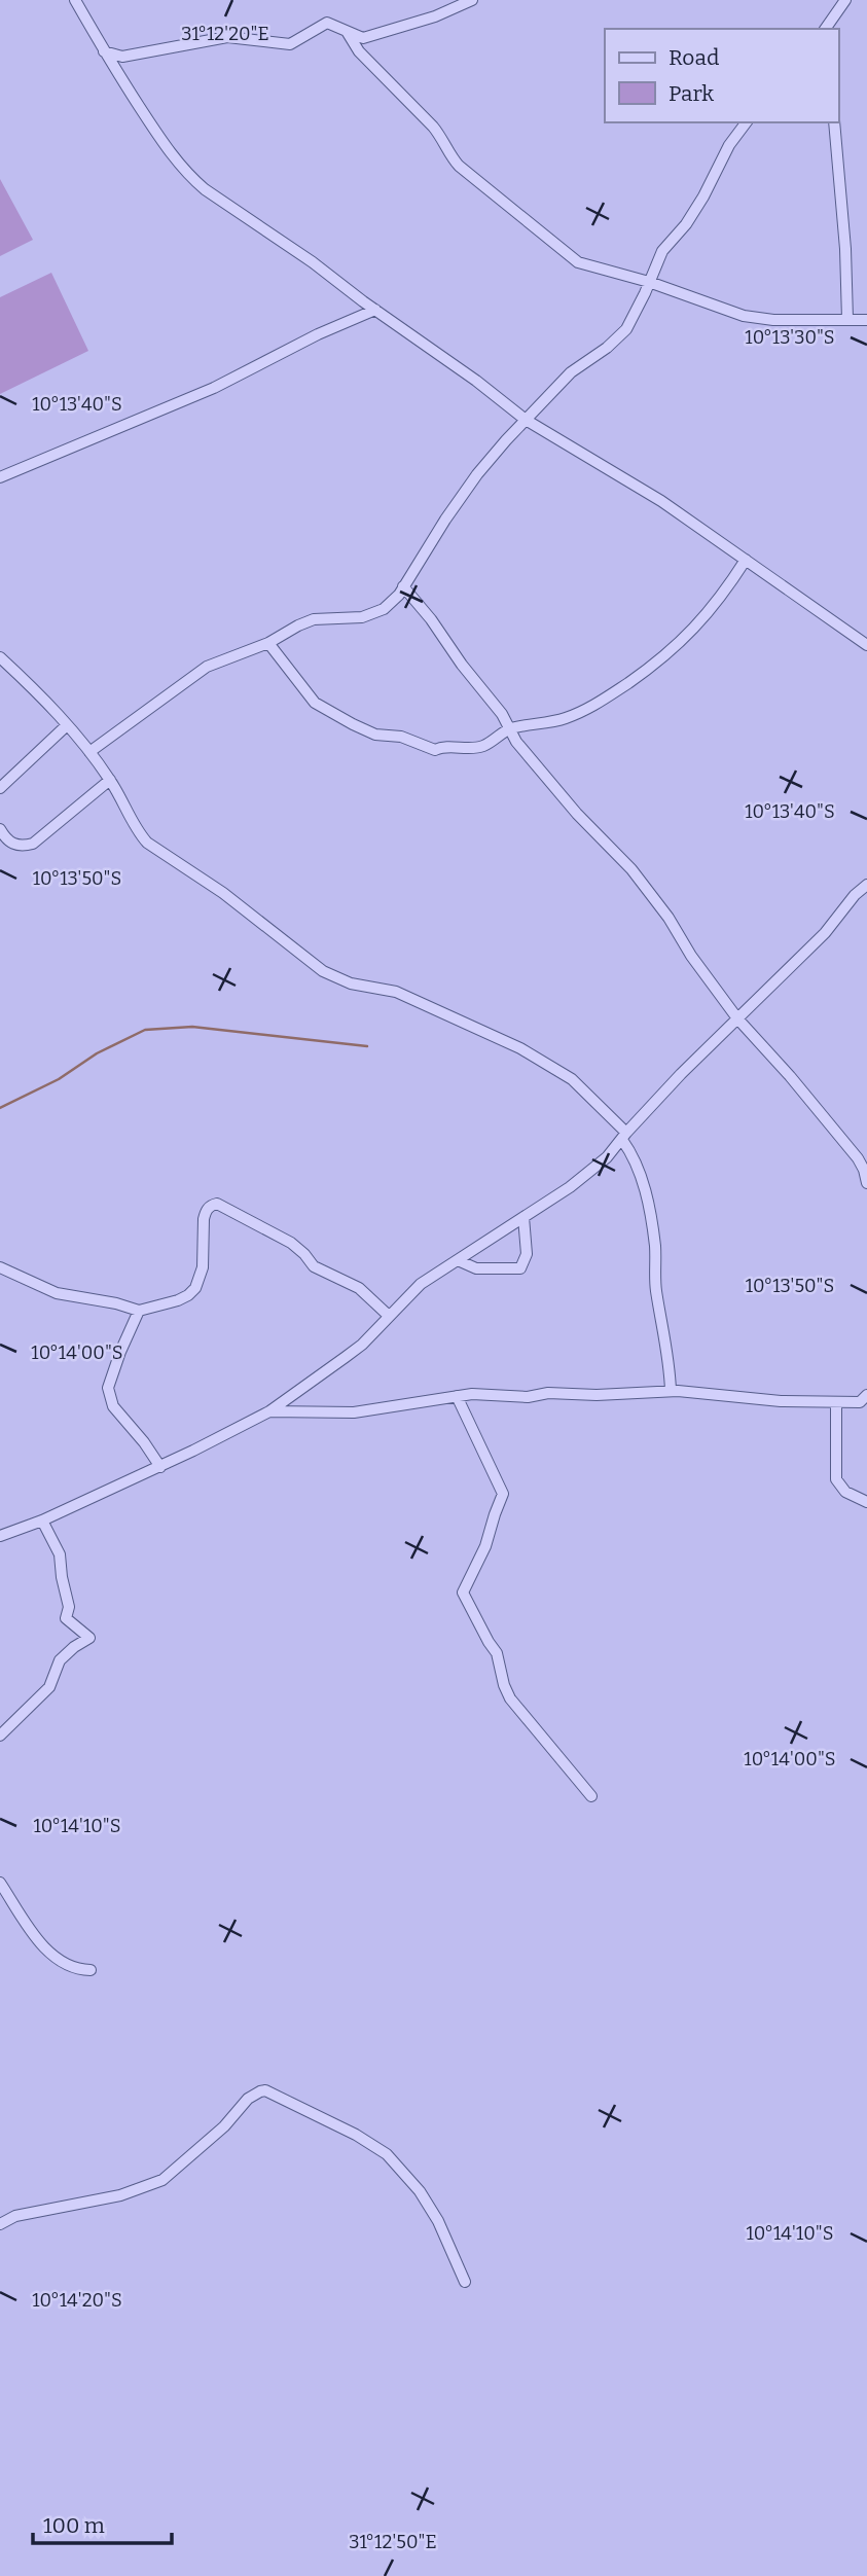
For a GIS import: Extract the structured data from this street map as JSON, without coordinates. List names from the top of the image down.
{
  "legend": ["Road", "Park"],
  "scale_bar": "100 m",
  "coordinates": [
    "31°12'20\"E",
    "10°13'30\"S",
    "10°13'40\"S",
    "10°13'50\"S",
    "10°14'00\"S",
    "10°14'10\"S",
    "10°14'20\"S",
    "31°12'50\"E"
  ]
}
